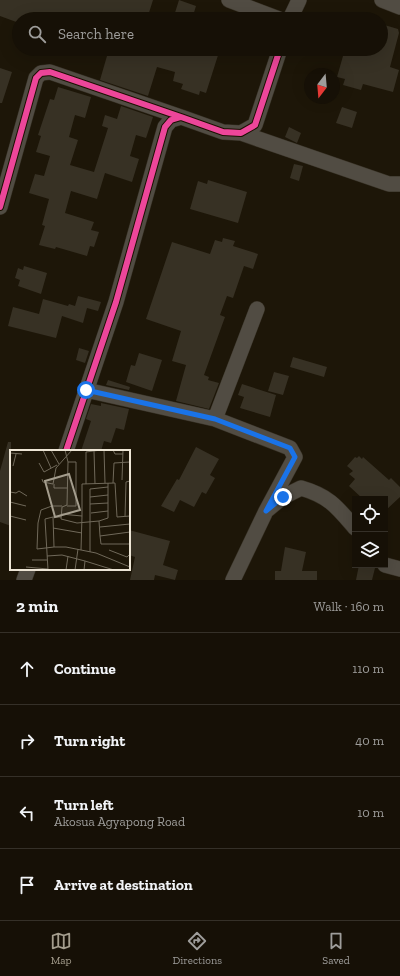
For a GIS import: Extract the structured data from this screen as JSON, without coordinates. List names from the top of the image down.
{
  "north": "bottom",
  "page": {
    "search": "Search here",
    "heading": ["2 min", "Walk · 160 m"],
    "list": [
      ["Continue", "110 m"],
      ["Turn right", "40 m"],
      ["Turn left", "Akosua Agyapong Road", "10 m"],
      "Arrive at destination"
    ],
    "nav": ["Map", "Directions", "Saved"]
  }
}
